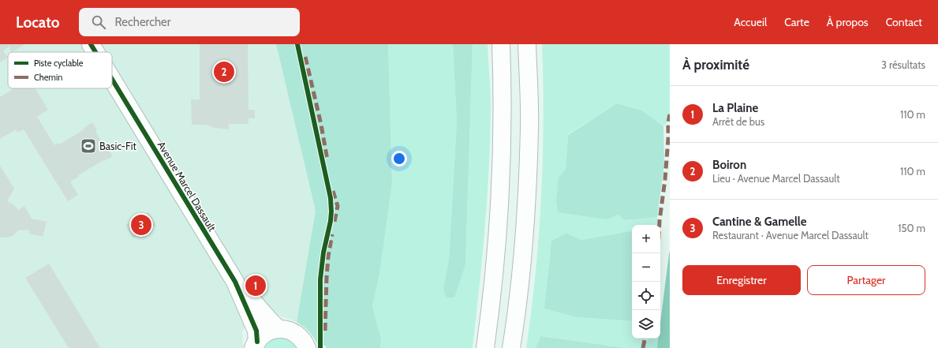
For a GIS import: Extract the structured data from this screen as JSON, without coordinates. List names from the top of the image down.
{
  "streets": {
    "main road": ["Avenue Marcel Dassault"]
  },
  "places": {
    "sports": ["Basic-Fit"]
  },
  "legend": ["Piste cyclable", "Chemin"],
  "page": {
    "header": "Locato",
    "search": "Rechercher",
    "nav": [
      "Accueil",
      "Carte",
      "À propos",
      "Contact"
    ],
    "heading": ["À proximité", "3 résultats"],
    "pins": ["2", "3", "1"],
    "list": [
      {
        "mark": "1",
        "name": "La Plaine",
        "note": "Arrêt de bus",
        "value": "110 m"
      },
      {
        "mark": "2",
        "name": "Boiron",
        "note": "Lieu · Avenue Marcel Dassault",
        "value": "110 m"
      },
      {
        "mark": "3",
        "name": "Cantine & Gamelle",
        "note": "Restaurant · Avenue Marcel Dassault",
        "value": "150 m"
      }
    ],
    "map_buttons": ["+", "−"],
    "buttons": ["Enregistrer", "Partager"]
  }
}
